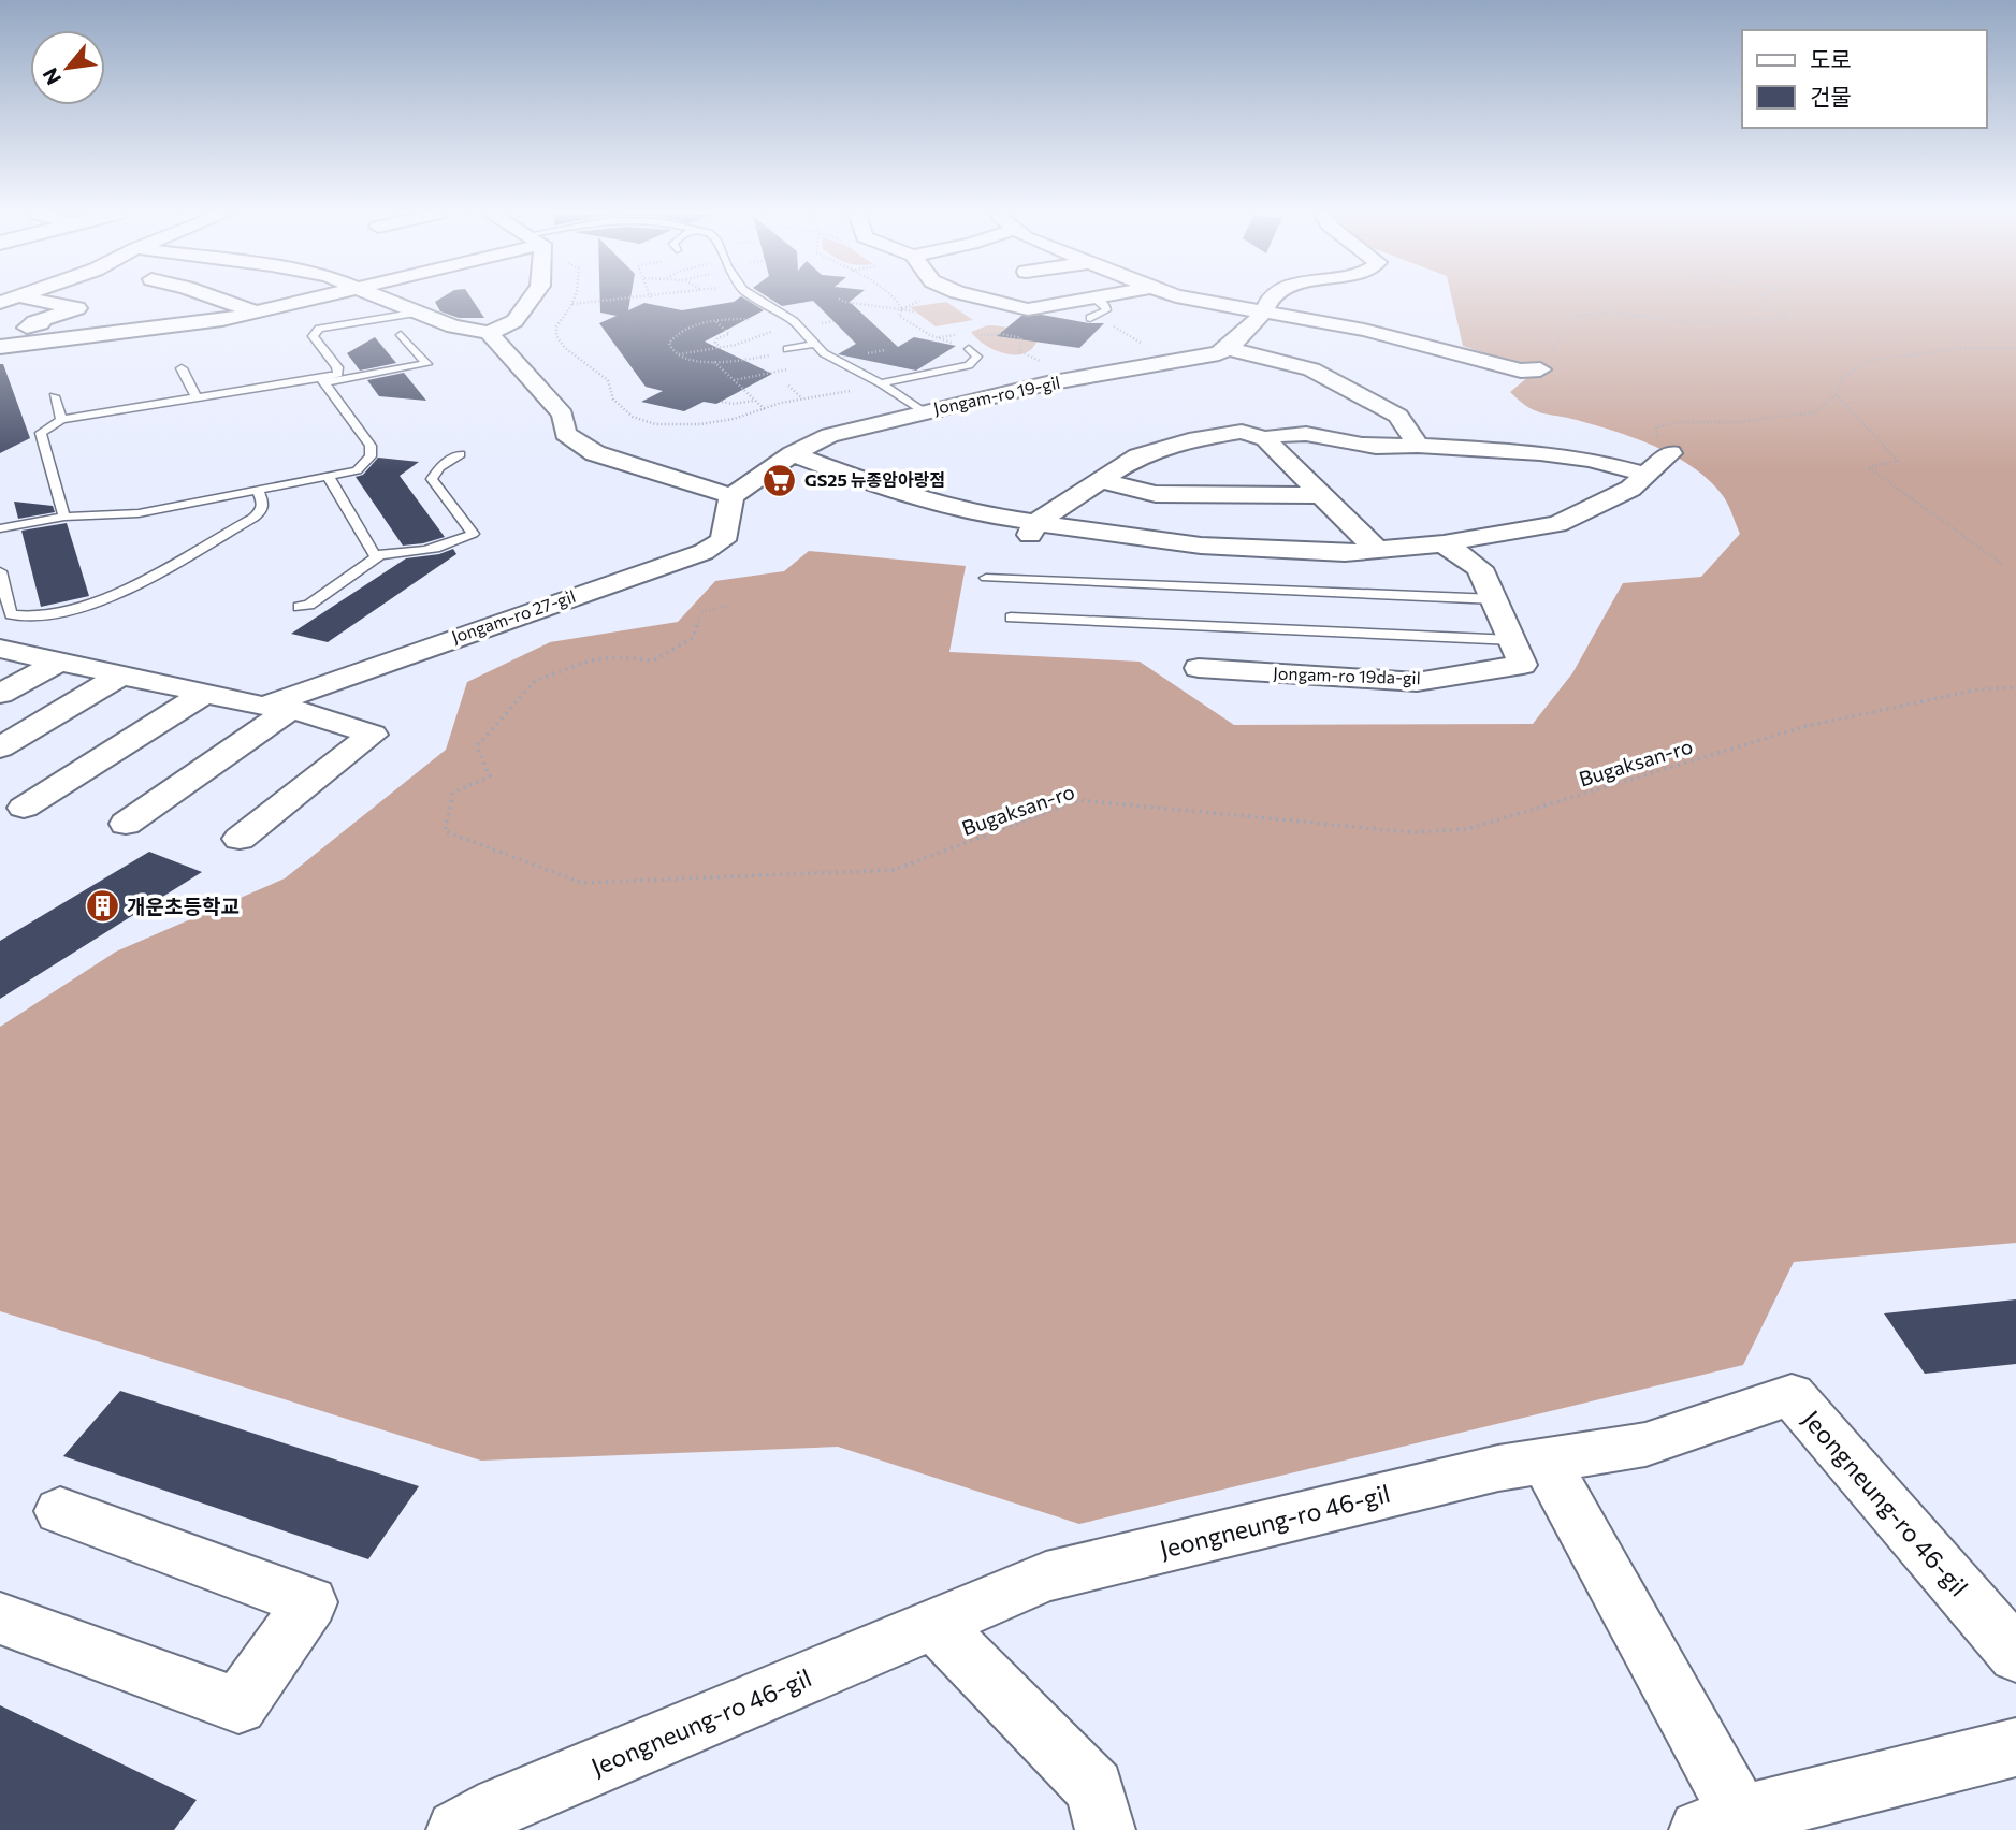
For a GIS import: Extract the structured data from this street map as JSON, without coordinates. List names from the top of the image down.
{
  "streets": {
    "street": [
      "Jongam-ro 19-gil",
      "Jongam-ro 27-gil",
      "Jongam-ro 19da-gil",
      "Jeongneung-ro 46-gil"
    ],
    "path": ["Bugaksan-ro"]
  },
  "crossings": [
    ["Jongam-ro 19-gil", "Jongam-ro 27-gil"]
  ],
  "places": {
    "supermarket": ["GS25 뉴종암아랑점"],
    "building": ["개운초등학교"]
  },
  "legend": ["도로", "건물"],
  "north": "bottom left"
}
